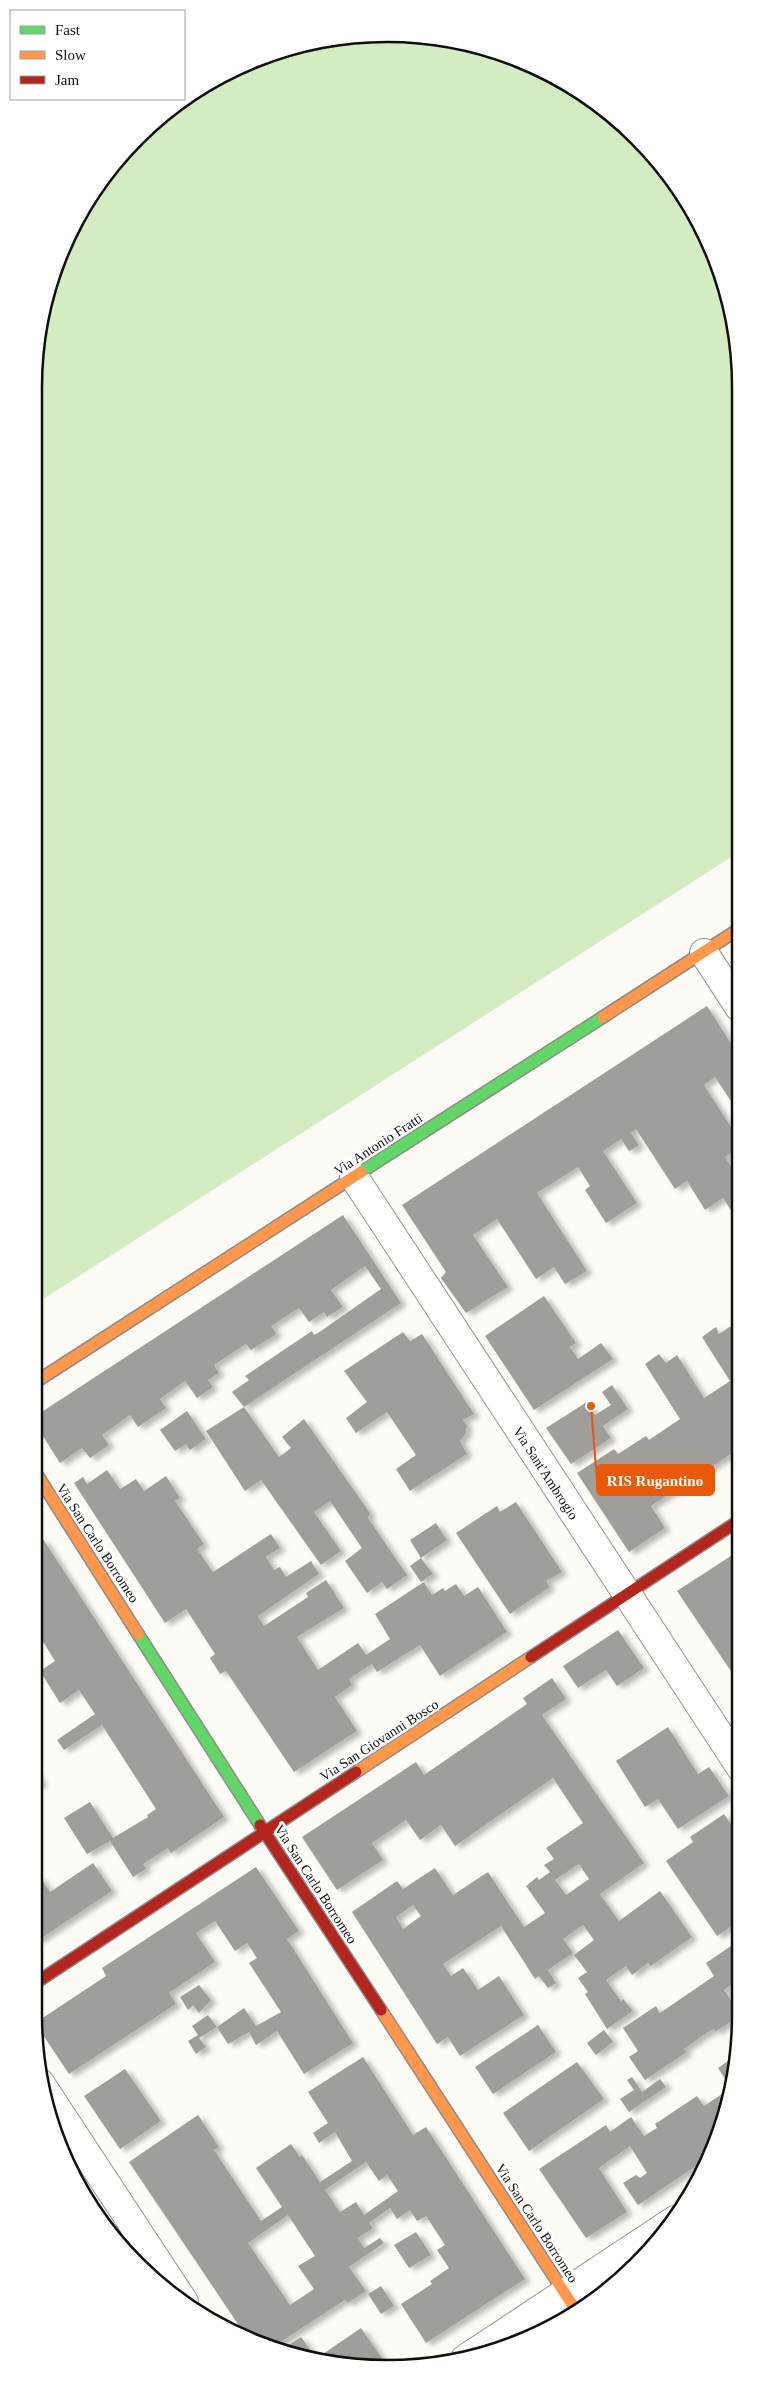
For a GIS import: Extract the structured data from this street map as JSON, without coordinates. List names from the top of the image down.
{
  "streets": {
    "street": [
      "Via Antonio Fratti",
      "Via Sant'Ambrogio",
      "Via San Carlo Borromeo",
      "Via San Giovanni Bosco"
    ]
  },
  "crossings": [
    ["Via Antonio Fratti", "Via Sant'Ambrogio"],
    ["Via Sant'Ambrogio", "Via San Giovanni Bosco"],
    ["Via San Carlo Borromeo", "Via San Giovanni Bosco"]
  ],
  "places": ["RIS Rugantino"],
  "legend": ["Fast", "Slow", "Jam"]
}
